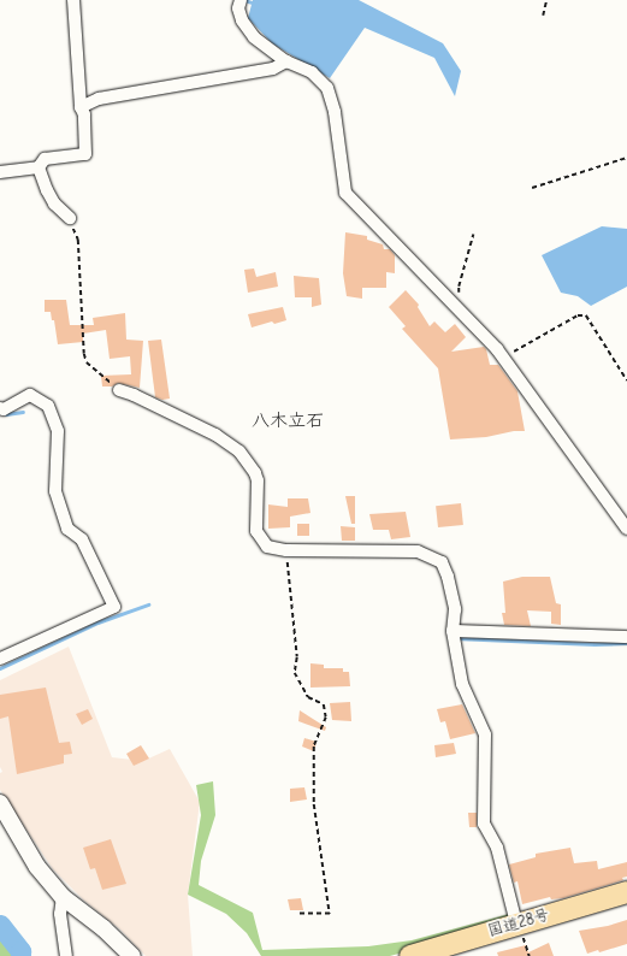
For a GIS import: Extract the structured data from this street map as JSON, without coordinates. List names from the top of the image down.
{
  "streets": {
    "highway": ["国道28号"]
  },
  "districts": ["八木立石"]
}
